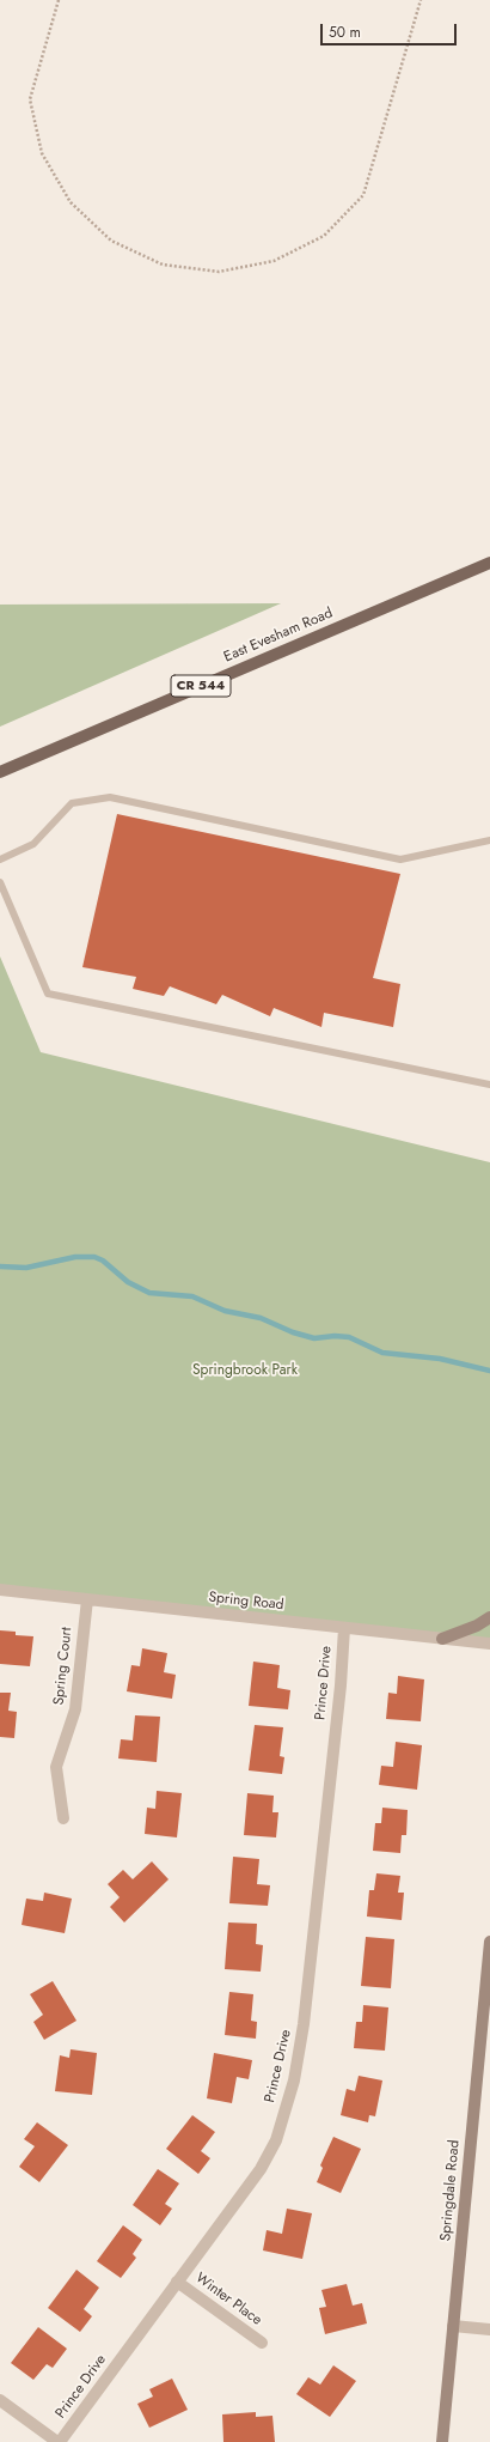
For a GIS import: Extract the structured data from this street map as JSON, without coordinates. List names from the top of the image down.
{
  "streets": {
    "main road": ["East Evesham Road", "CR 544", "Springdale Road"],
    "street": [
      "Spring Road",
      "Spring Court",
      "Prince Drive",
      "Winter Place"
    ]
  },
  "crossings": [
    ["Spring Road", "Spring Court"],
    ["Spring Road", "Prince Drive"],
    ["Prince Drive", "Winter Place"]
  ],
  "parks": ["Springbrook Park"],
  "scale_bar": "50 m"
}
